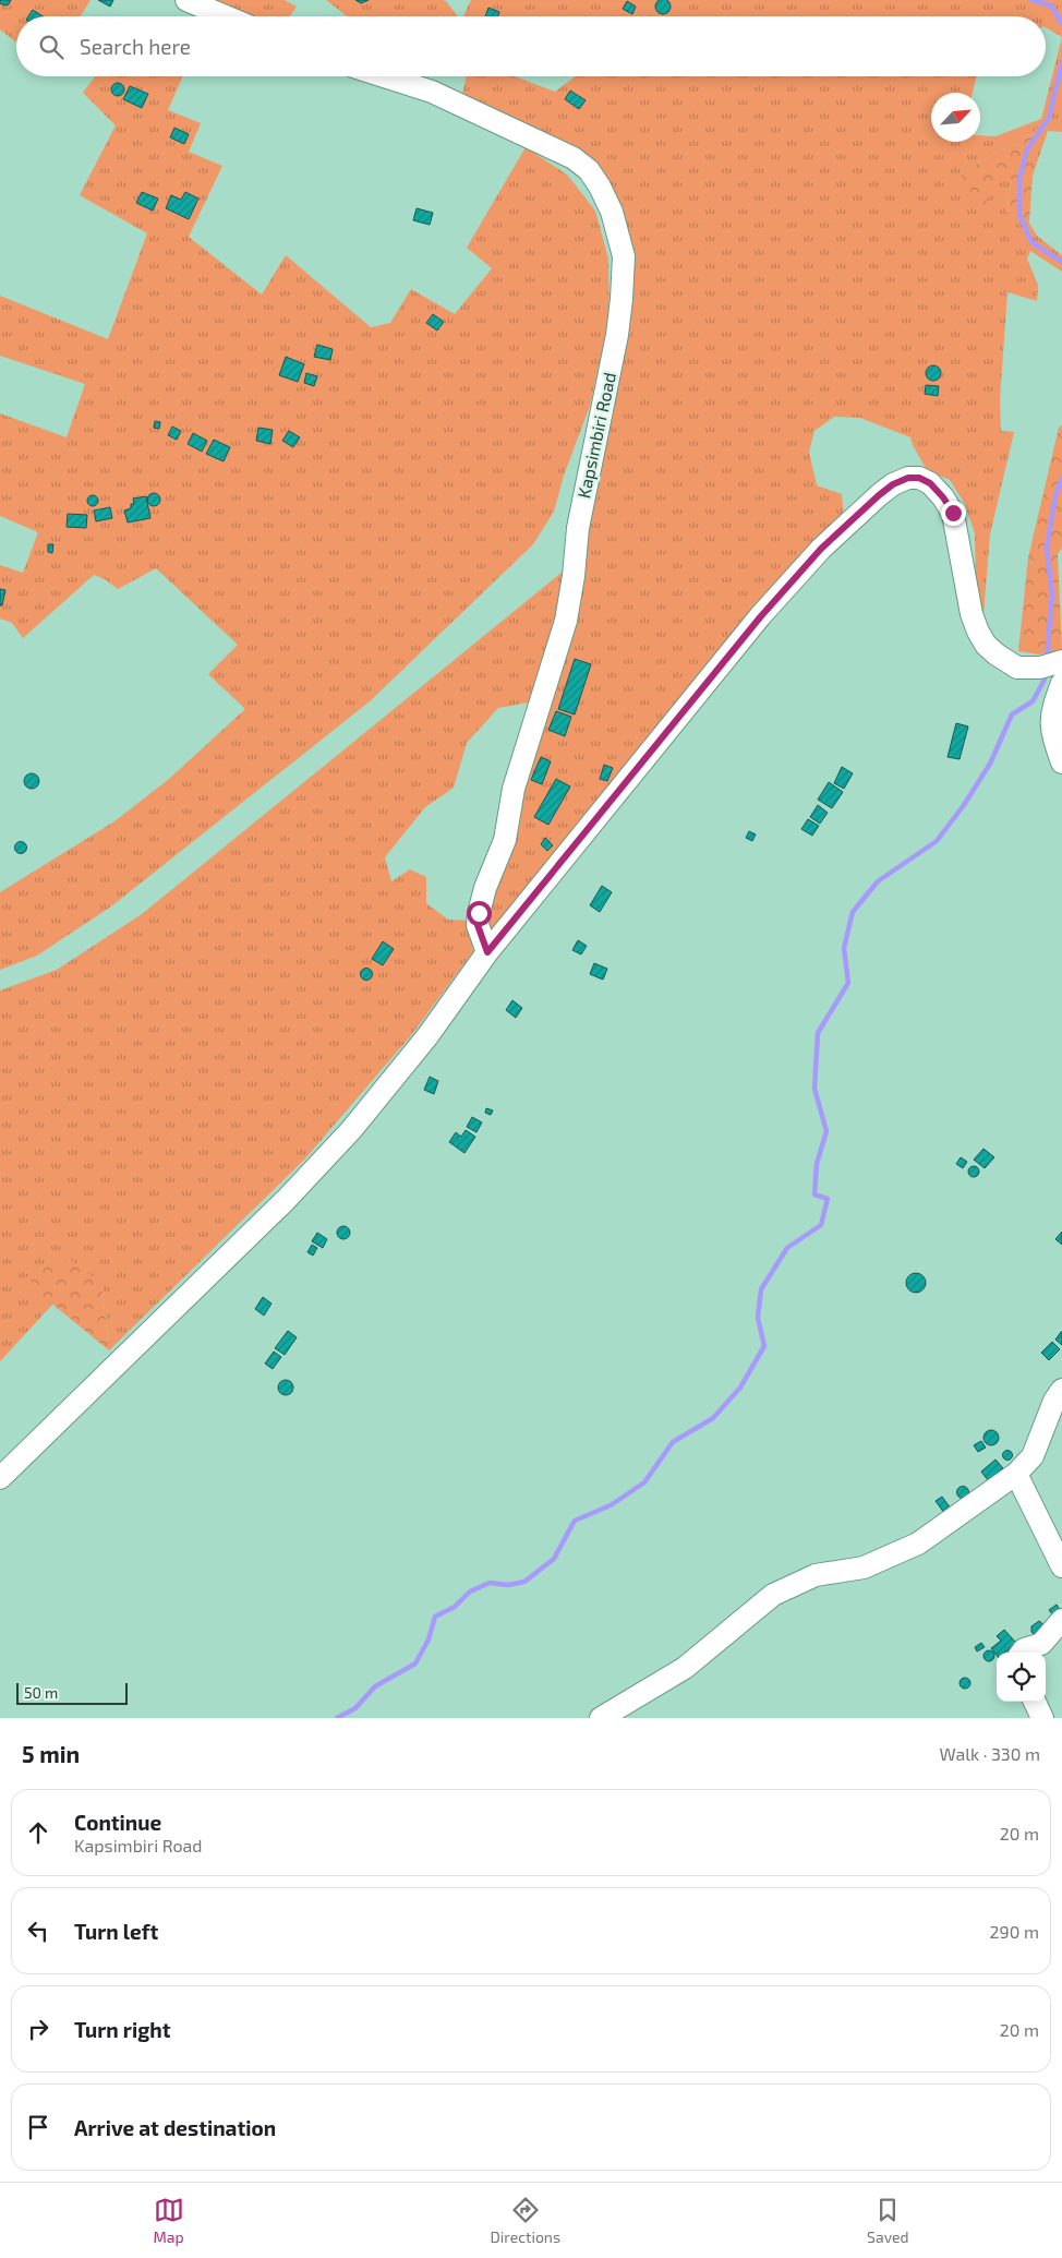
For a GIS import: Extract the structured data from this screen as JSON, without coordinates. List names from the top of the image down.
{
  "streets": {
    "street": ["Kapsimbiri Road"]
  },
  "scale_bar": "50 m",
  "north": "top right",
  "page": {
    "search": "Search here",
    "scale": "50 m",
    "heading": ["5 min", "Walk · 330 m"],
    "list": [
      ["Continue", "Kapsimbiri Road", "20 m"],
      ["Turn left", "290 m"],
      ["Turn right", "20 m"],
      "Arrive at destination"
    ],
    "nav": ["Map", "Directions", "Saved"]
  }
}
